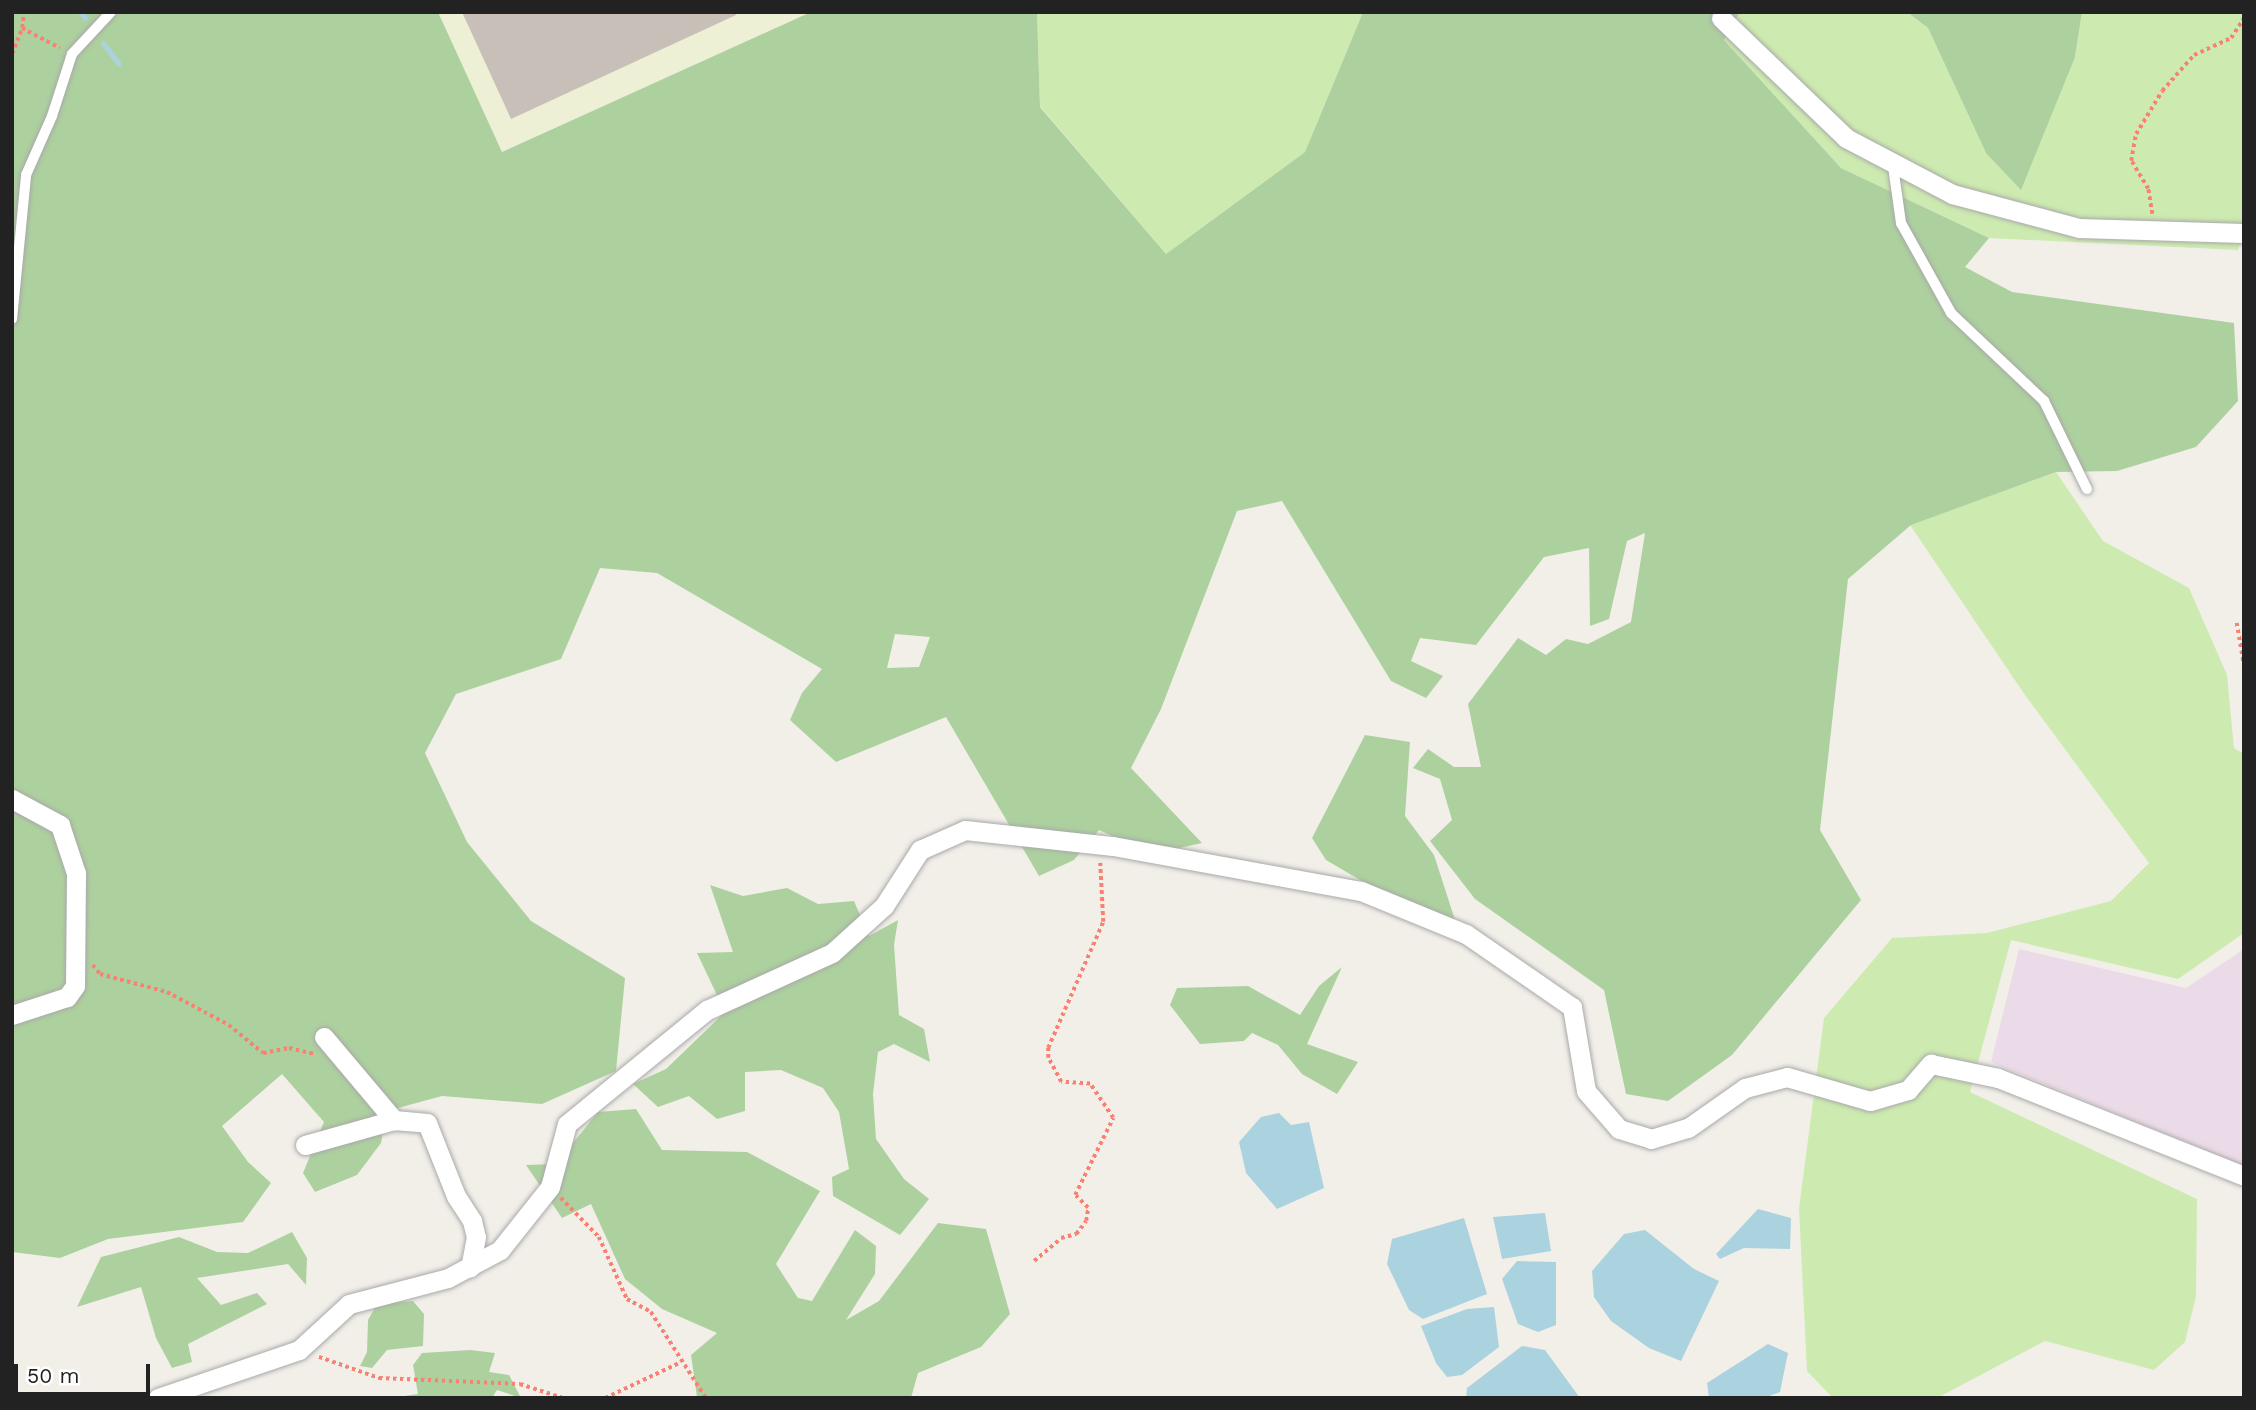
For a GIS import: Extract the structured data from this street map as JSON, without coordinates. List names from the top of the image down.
{
  "scale_bar": "50 m"
}
